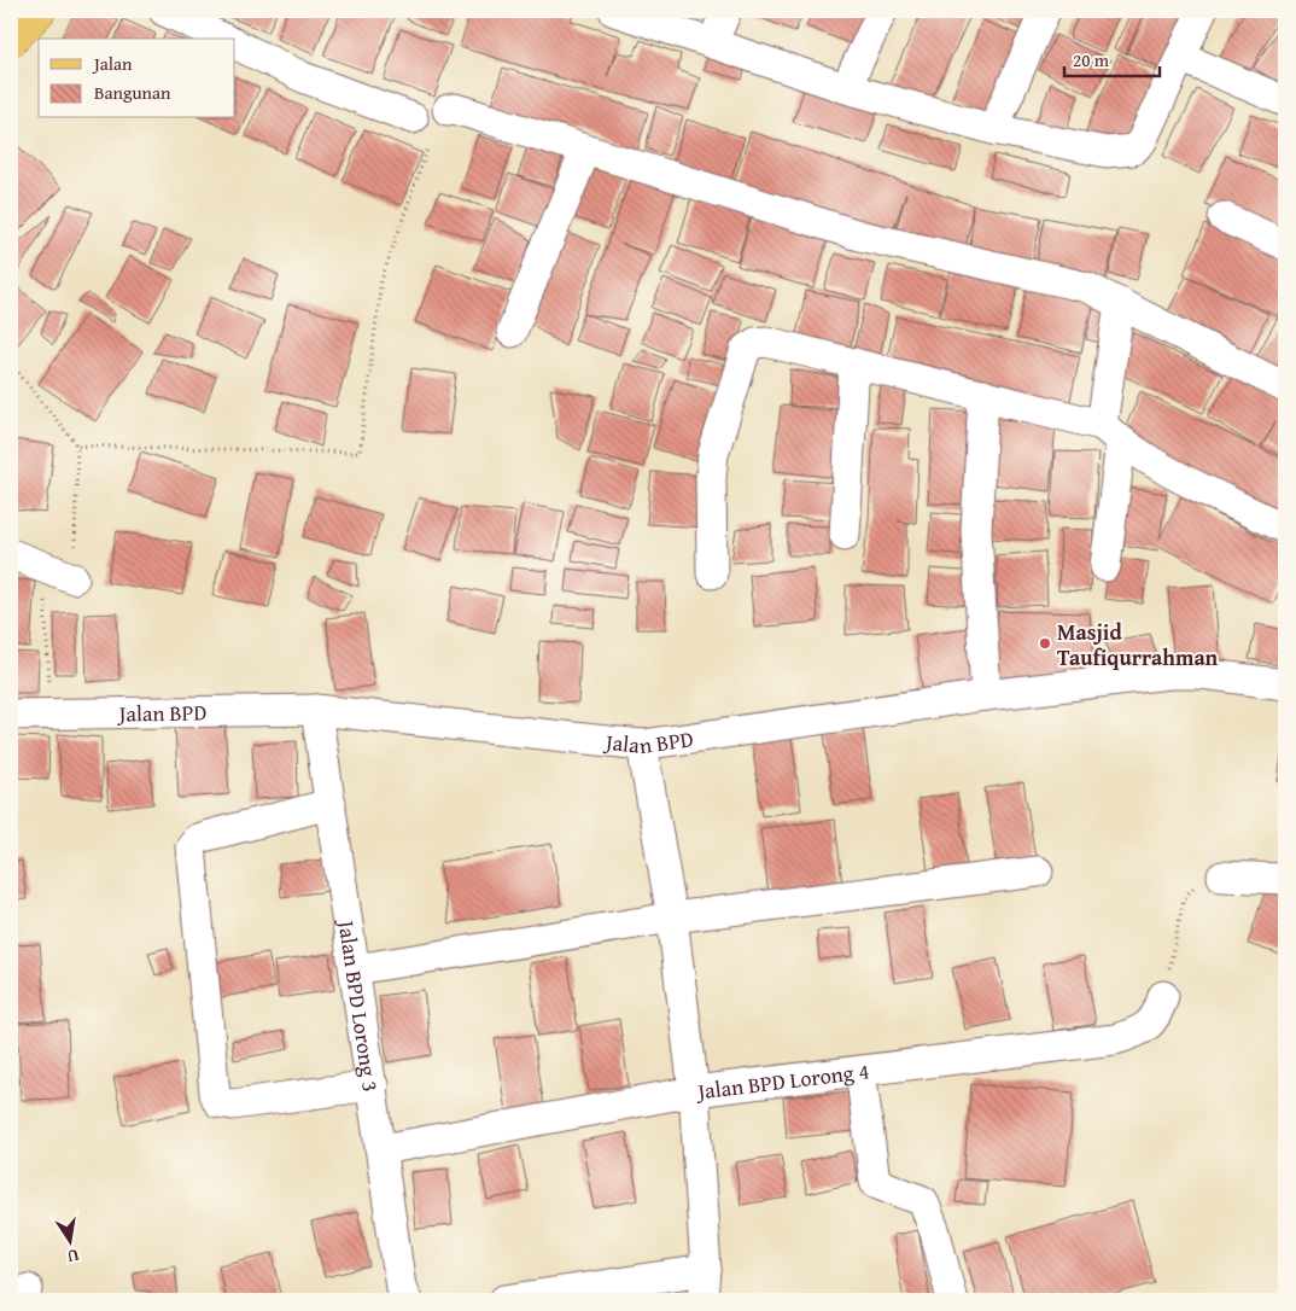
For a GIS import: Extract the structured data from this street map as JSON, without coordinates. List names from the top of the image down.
{
  "streets": {
    "street": ["Jalan BPD", "Jalan BPD Lorong 3", "Jalan BPD Lorong 4"]
  },
  "crossings": [
    ["Jalan BPD", "Jalan BPD Lorong 3"],
    ["Jalan BPD", "Jalan BPD Lorong 4"]
  ],
  "places": ["Masjid Taufiqurrahman"],
  "legend": ["Jalan", "Bangunan"],
  "scale_bar": "20 m",
  "north": "bottom"
}
